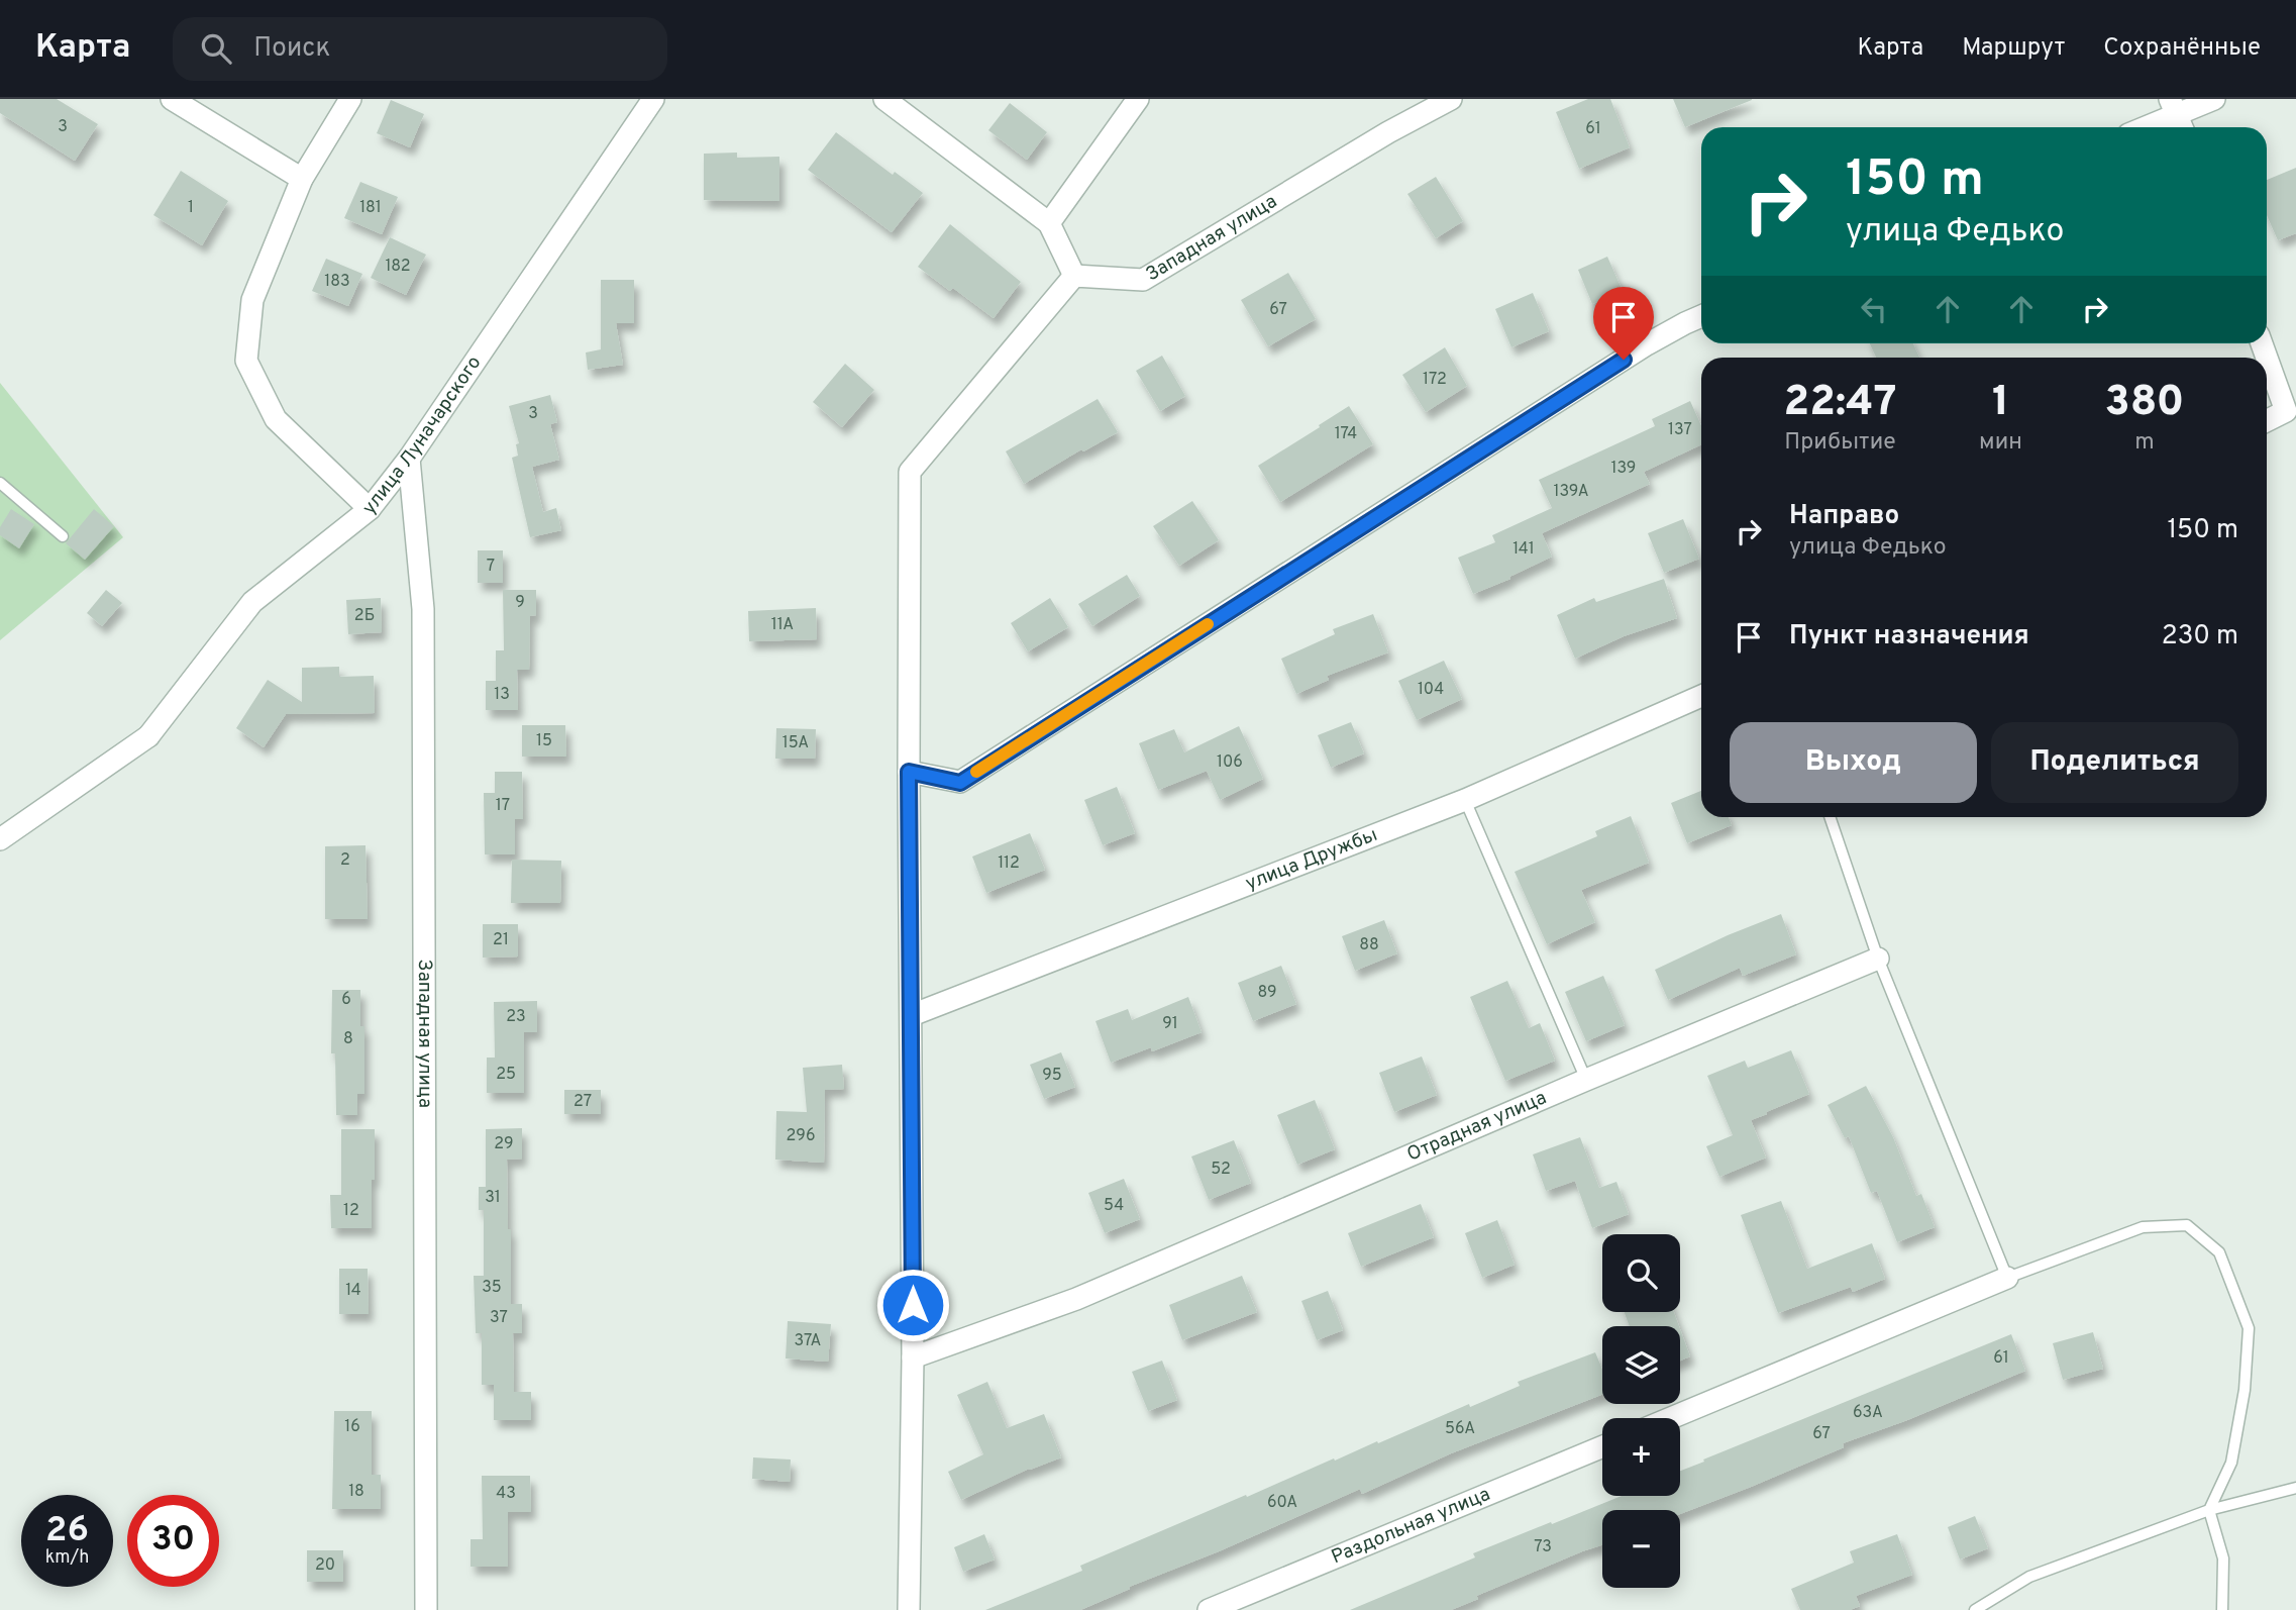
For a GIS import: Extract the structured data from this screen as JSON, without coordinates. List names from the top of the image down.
{
  "streets": {
    "street": [
      "Западная улица",
      "улица Луначарского",
      "улица Дружбы",
      "Отрадная улица",
      "Раздольная улица"
    ]
  },
  "crossings": [
    ["Западная улица", "улица Луначарского"]
  ],
  "house_numbers": [
    "3",
    "61",
    "1",
    "181",
    "182",
    "183",
    "67",
    "172",
    "3",
    "137",
    "174",
    "139",
    "139А",
    "141",
    "7",
    "9",
    "2Б",
    "11А",
    "104",
    "13",
    "15",
    "15А",
    "106",
    "17",
    "2",
    "112",
    "21",
    "88",
    "89",
    "6",
    "23",
    "91",
    "8",
    "25",
    "95",
    "27",
    "296",
    "29",
    "52",
    "31",
    "54",
    "12",
    "35",
    "14",
    "37",
    "37А",
    "61",
    "63А",
    "16",
    "56А",
    "67",
    "18",
    "43",
    "60А",
    "73",
    "20"
  ],
  "page": {
    "header": "Карта",
    "search": "Поиск",
    "nav": ["Карта", "Маршрут", "Сохранённые"],
    "turn": ["150 m", "улица Федько"],
    "eta": [
      "22:47",
      "Прибытие",
      "1",
      "мин",
      "380",
      "m"
    ],
    "list": [
      {
        "name": "Направо",
        "note": "улица Федько",
        "value": "150 m"
      },
      {
        "name": "Пункт назначения",
        "value": "230 m"
      }
    ],
    "buttons": ["Выход", "Поделиться"],
    "map_buttons": ["+", "−"],
    "speed": "26 km/h",
    "limit": "30"
  }
}
